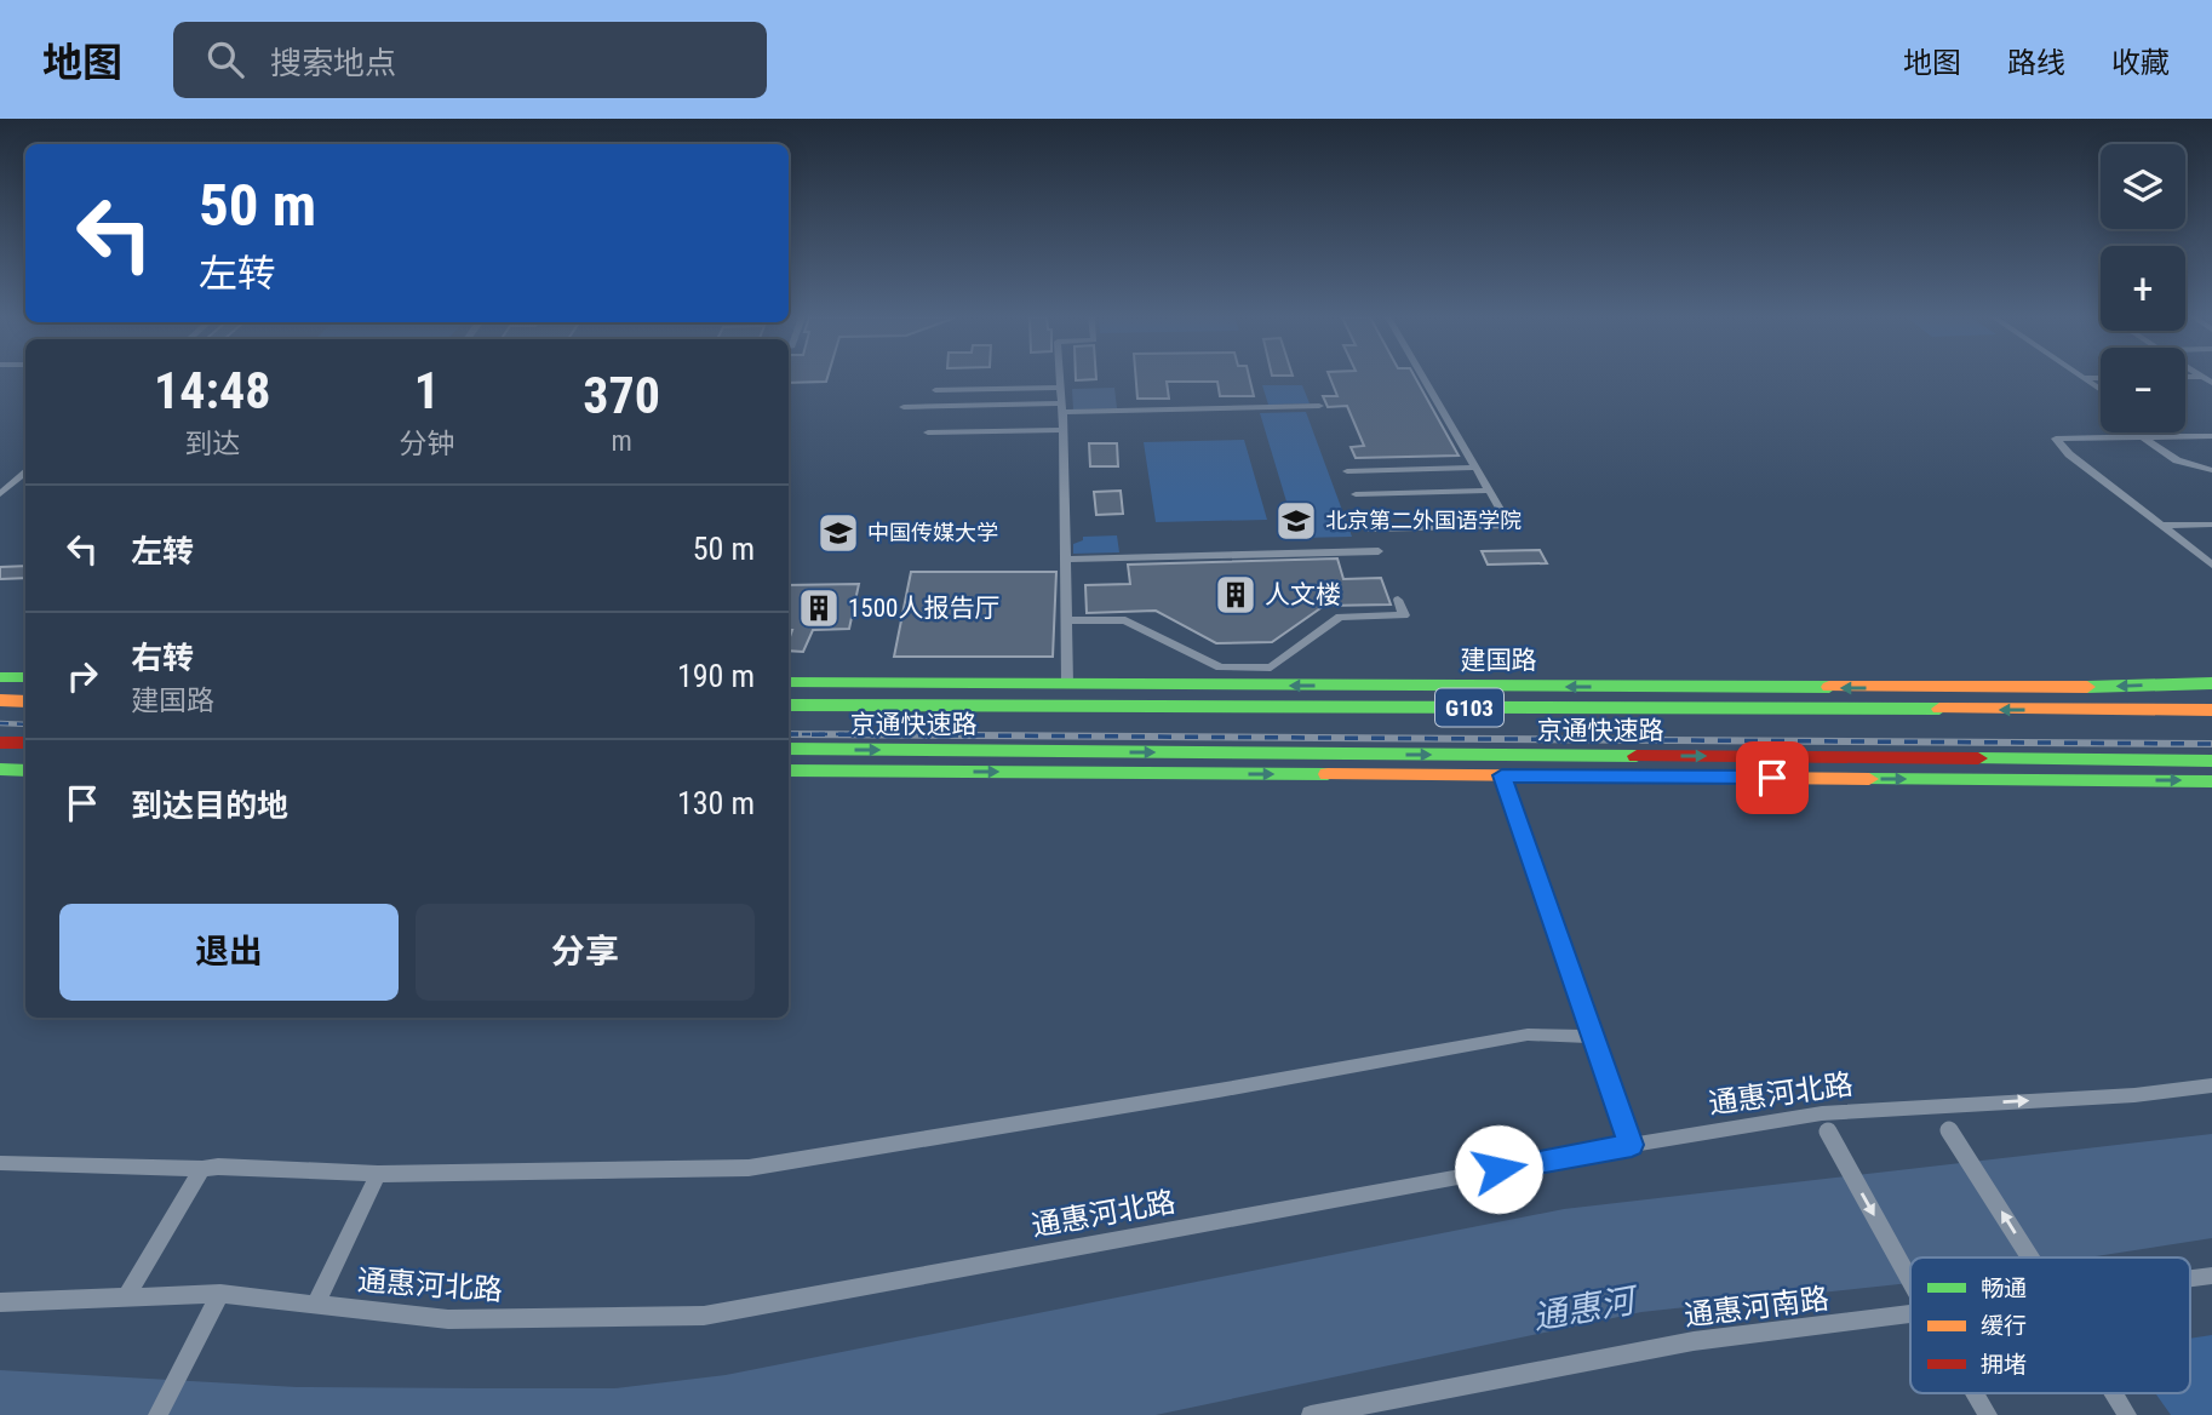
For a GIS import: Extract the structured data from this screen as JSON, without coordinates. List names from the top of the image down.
{
  "streets": {
    "main road": ["建国路", "G103", "京通快速路"],
    "street": ["通惠河北路", "通惠河南路"]
  },
  "water": ["通惠河"],
  "places": {
    "school or university": ["北京第二外国语学院", "中国传媒大学"],
    "building": ["人文楼", "1500人报告厅"]
  },
  "legend": ["畅通", "缓行", "拥堵"],
  "page": {
    "header": "地图",
    "search": "搜索地点",
    "nav": ["地图", "路线", "收藏"],
    "map_buttons": ["+", "−"],
    "turn": ["50 m", "左转"],
    "eta": [
      "14:48",
      "到达",
      "1",
      "分钟",
      "370",
      "m"
    ],
    "list": [
      {
        "name": "左转",
        "value": "50 m"
      },
      {
        "name": "右转",
        "note": "建国路",
        "value": "190 m"
      },
      {
        "name": "到达目的地",
        "value": "130 m"
      }
    ],
    "buttons": ["退出", "分享"]
  }
}
